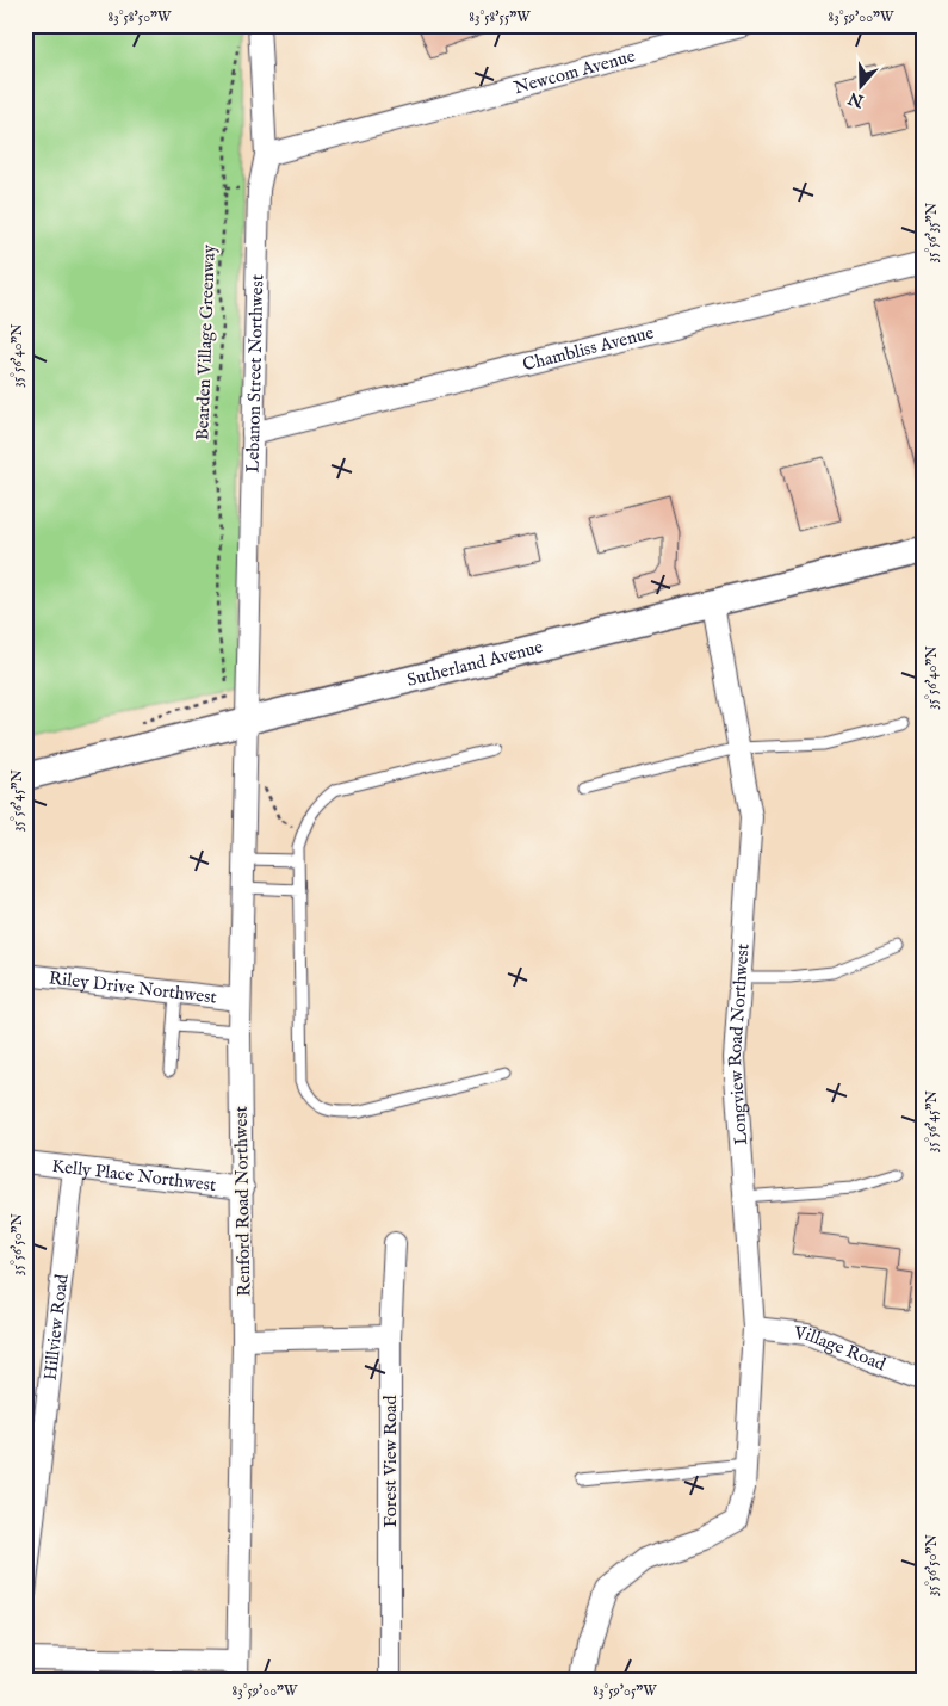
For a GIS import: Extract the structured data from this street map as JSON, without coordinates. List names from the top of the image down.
{
  "streets": {
    "street": [
      "Newcom Avenue",
      "Chambliss Avenue",
      "Lebanon Street Northwest",
      "Sutherland Avenue",
      "Riley Drive Northwest",
      "Longview Road Northwest",
      "Kelly Place Northwest",
      "Renford Road Northwest",
      "Hillview Road",
      "Village Road",
      "Forest View Road"
    ],
    "path": ["Bearden Village Greenway"]
  },
  "crossings": [
    ["Newcom Avenue", "Lebanon Street Northwest"],
    ["Chambliss Avenue", "Lebanon Street Northwest"],
    ["Lebanon Street Northwest", "Sutherland Avenue"],
    ["Lebanon Street Northwest", "Renford Road Northwest"],
    ["Sutherland Avenue", "Longview Road Northwest"],
    ["Sutherland Avenue", "Renford Road Northwest"],
    ["Riley Drive Northwest", "Renford Road Northwest"],
    ["Longview Road Northwest", "Village Road"],
    ["Kelly Place Northwest", "Renford Road Northwest"],
    ["Kelly Place Northwest", "Hillview Road"]
  ],
  "north": "bottom",
  "coordinates": [
    "83°58'50\"W",
    "83°58'55\"W",
    "83°59'00\"W",
    "35°56'35\"N",
    "35°56'40\"N",
    "35°56'45\"N",
    "35°56'50\"N",
    "83°59'05\"W"
  ]
}
